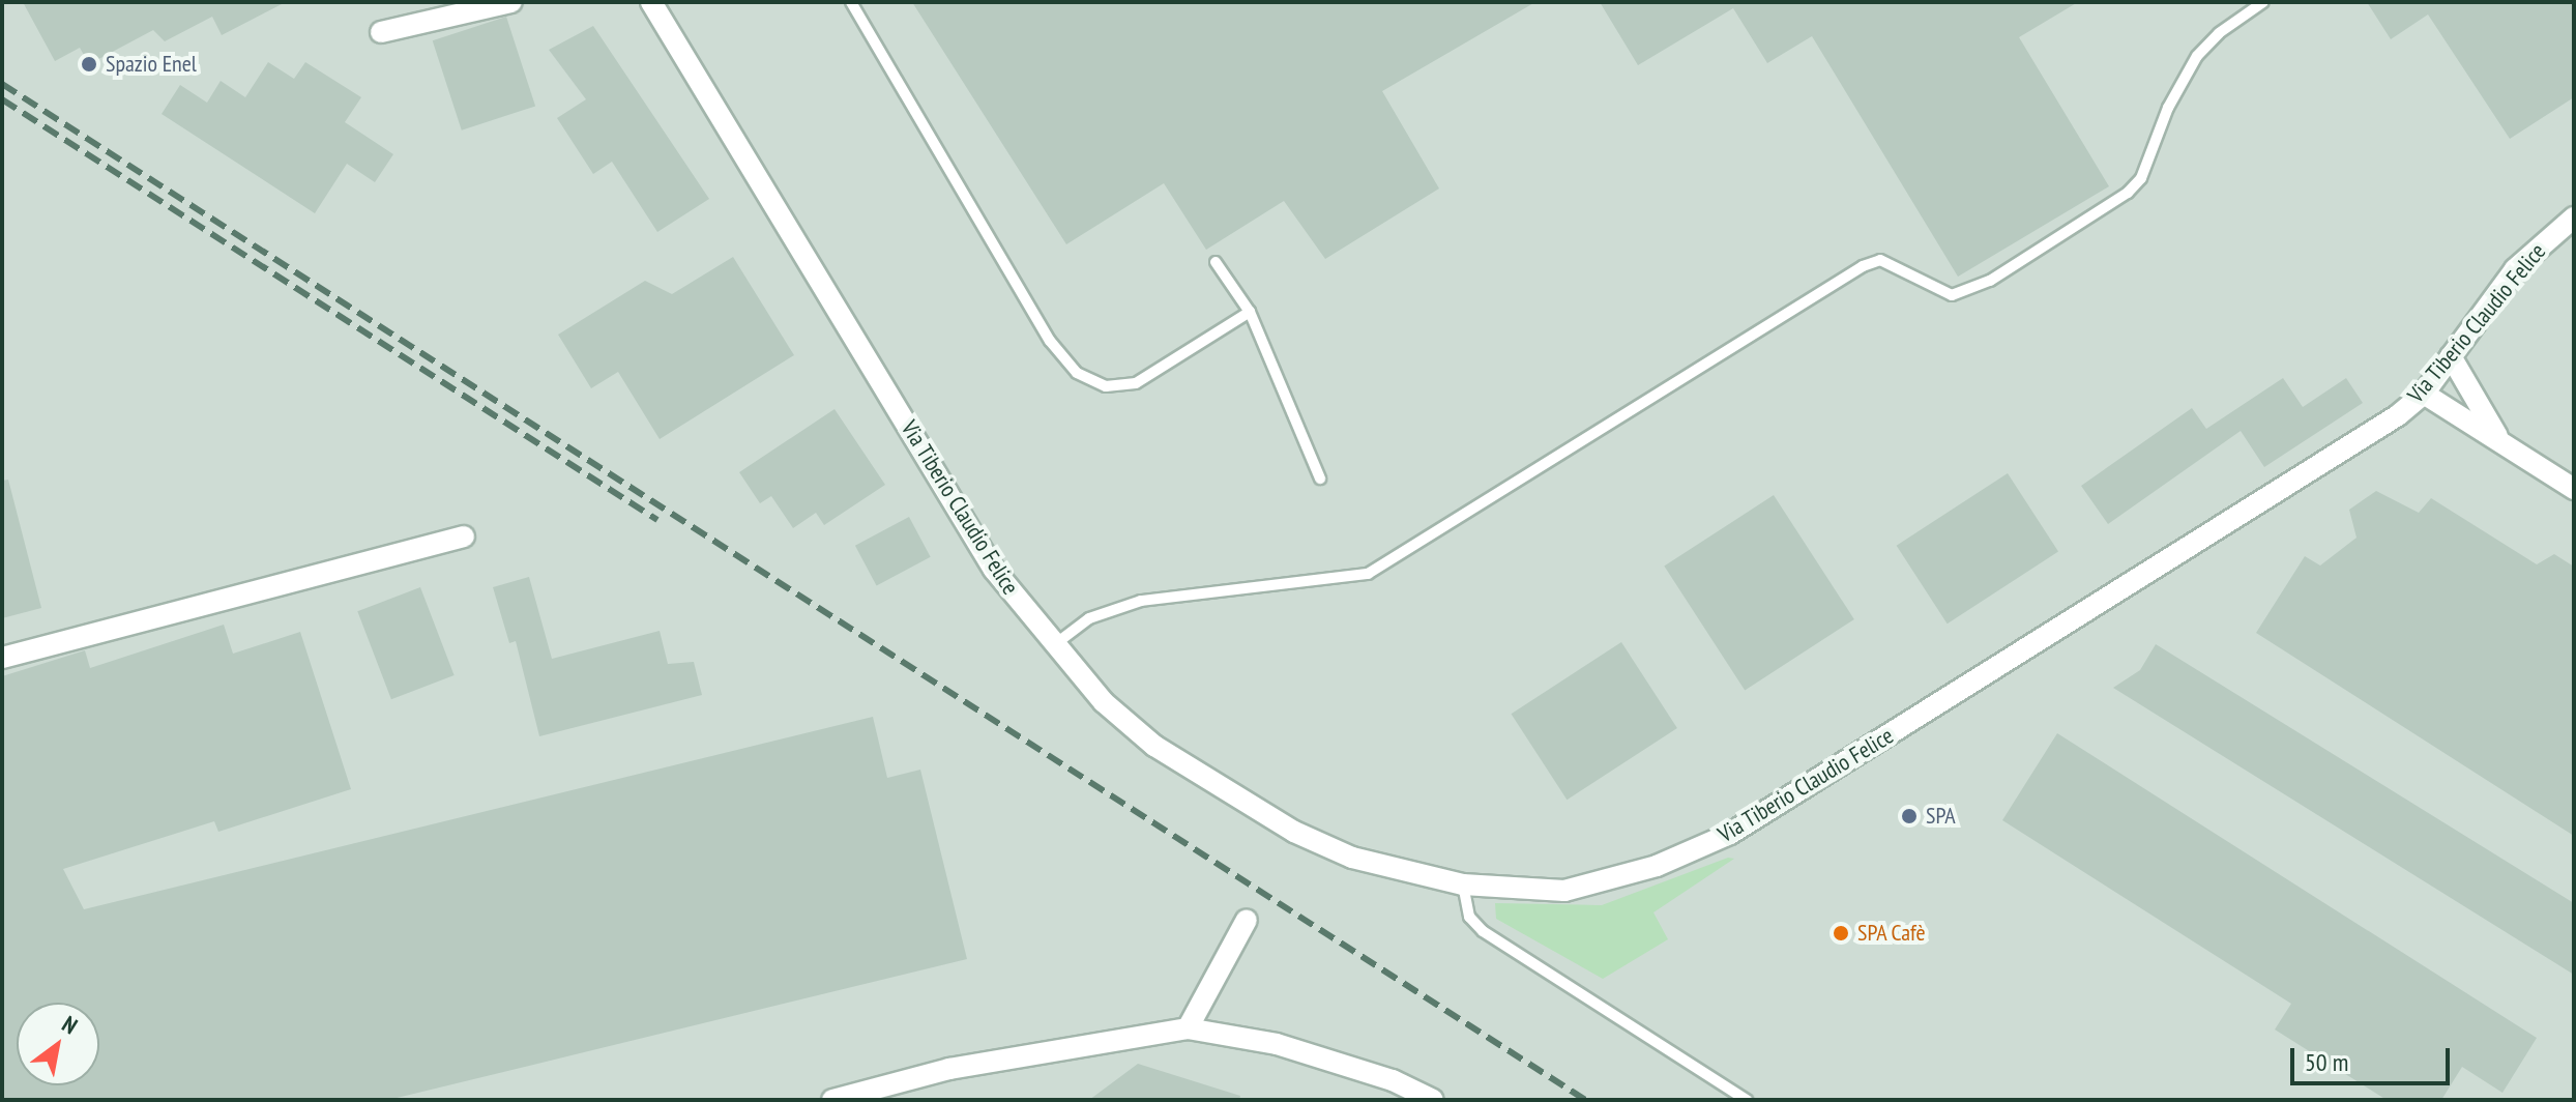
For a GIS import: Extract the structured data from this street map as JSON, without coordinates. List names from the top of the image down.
{
  "streets": {
    "street": ["Via Tiberio Claudio Felice"]
  },
  "places": ["Spazio Enel", "SPA", "SPA Cafè"],
  "scale_bar": "50 m",
  "north": "top right"
}
